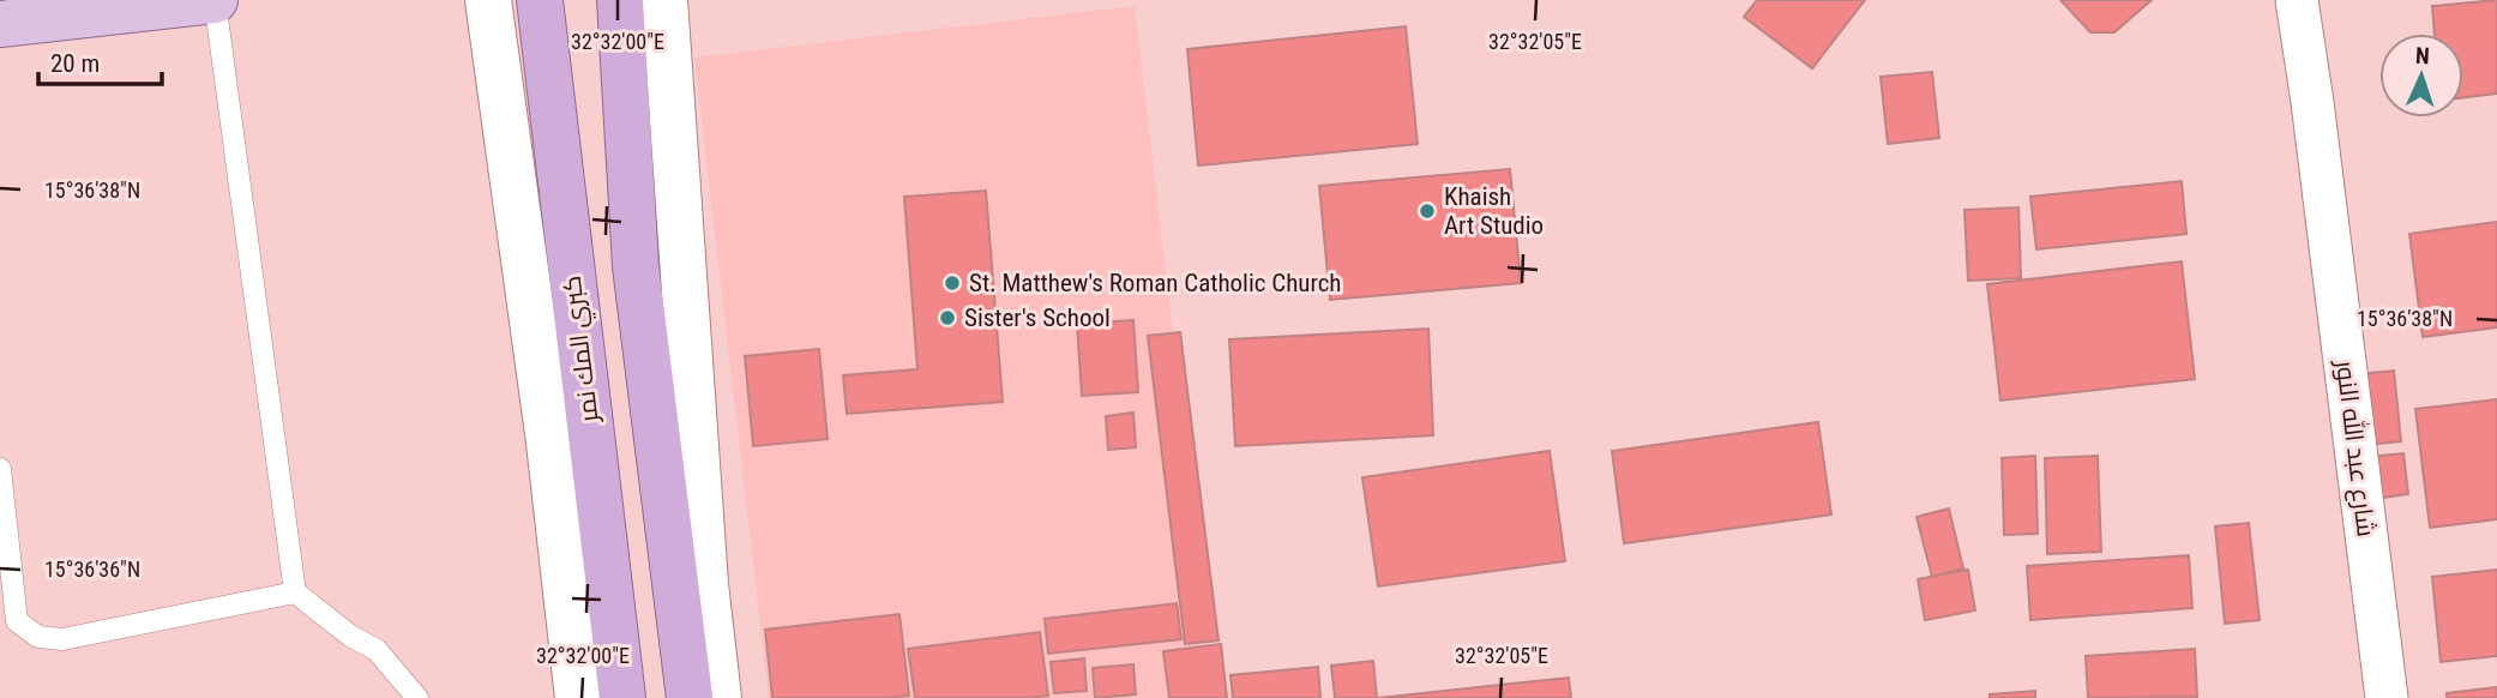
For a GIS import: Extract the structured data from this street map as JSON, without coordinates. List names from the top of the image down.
{
  "streets": {
    "highway": ["كبري المك نمر"],
    "street": ["شارع عبد الله النور"]
  },
  "places": ["Khaish Art Studio", "St. Matthew's Roman Catholic Church", "Sister's School"],
  "scale_bar": "20 m",
  "north": "top",
  "coordinates": [
    "32°32'00\"E",
    "32°32'05\"E",
    "15°36'38\"N",
    "15°36'36\"N"
  ]
}
